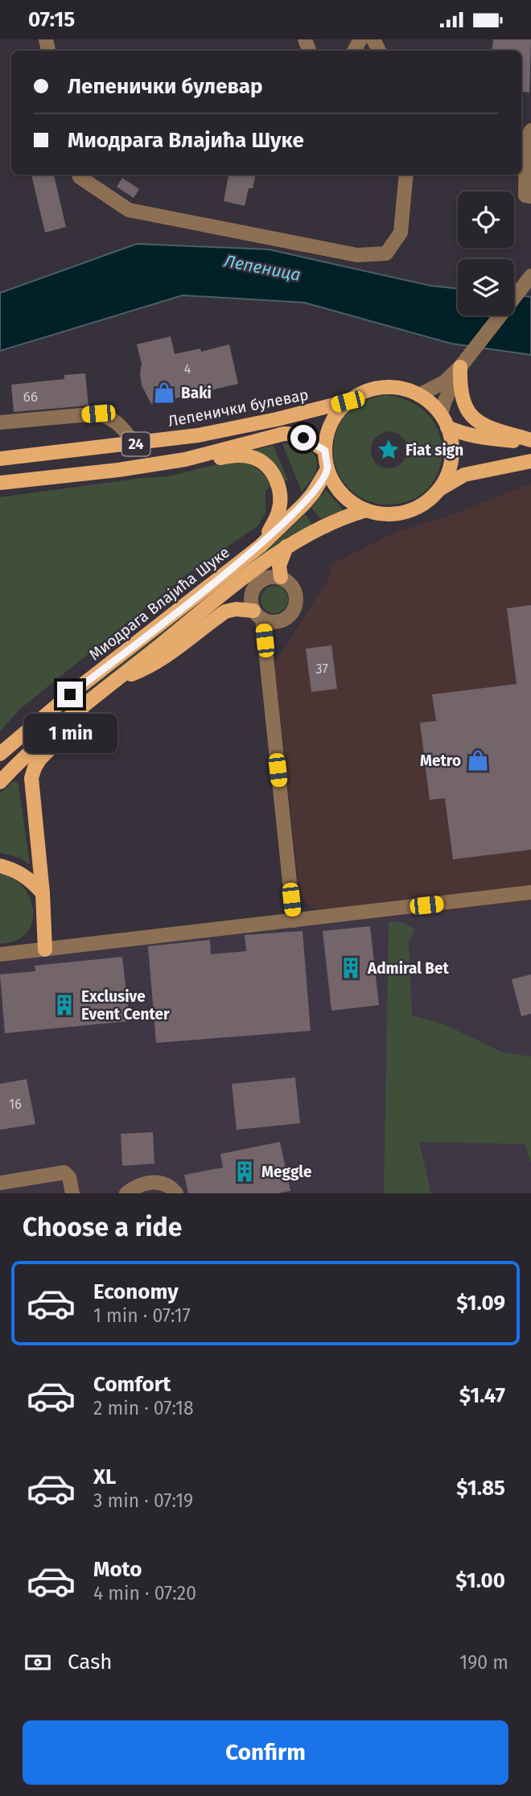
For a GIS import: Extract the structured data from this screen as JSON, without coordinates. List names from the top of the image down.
{
  "streets": {
    "main road": ["Лепенички булевар", "24", "Миодрага Влајића Шуке"]
  },
  "crossings": [
    ["Лепенички булевар", "24"],
    ["Лепенички булевар", "Миодрага Влајића Шуке"],
    ["24", "Миодрага Влајића Шуке"]
  ],
  "water": ["Лепеница"],
  "places": {
    "shop": ["Baki", "Metro"],
    "place": ["Fiat sign"],
    "building": ["Admiral Bet", "Exclusive Event Center", "Meggle"]
  },
  "house_numbers": [
    "4",
    "бб",
    "37",
    "16"
  ],
  "page": {
    "status": "07:15",
    "banner": ["Лепенички булевар", "Миодрага Влајића Шуке"],
    "bubble": "1 min",
    "heading": "Choose a ride",
    "list": [
      {
        "name": "Economy",
        "note": "1 min · 07:17",
        "value": "$1.09"
      },
      {
        "name": "Comfort",
        "note": "2 min · 07:18",
        "value": "$1.47"
      },
      {
        "name": "XL",
        "note": "3 min · 07:19",
        "value": "$1.85"
      },
      {
        "name": "Moto",
        "note": "4 min · 07:20",
        "value": "$1.00"
      }
    ],
    "pay": ["Cash", "190 m"],
    "buttons": "Confirm"
  }
}
